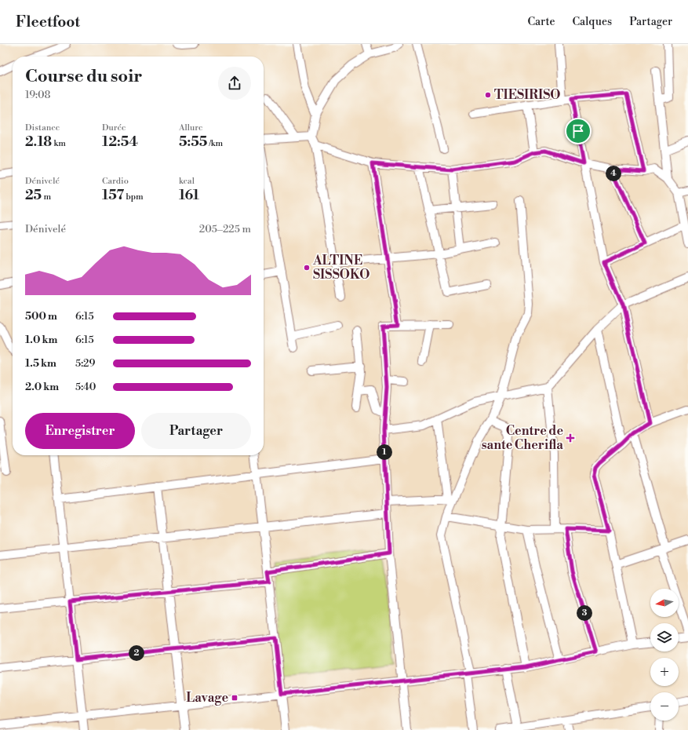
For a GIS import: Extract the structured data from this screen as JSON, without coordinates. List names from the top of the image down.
{
  "places": {
    "other": ["TIESIRISO", "ALTINE SISSOKO"],
    "health": ["Centre de sante Cherifla"],
    "transit": ["Lavage"]
  },
  "north": "left",
  "page": {
    "header": "Fleetfoot",
    "nav": ["Carte", "Calques", "Partager"],
    "heading": ["Course du soir", "19:08"],
    "stats": [
      ["Distance", "2.18 km"],
      ["Durée", "12:54"],
      ["Allure", "5:55 /km"],
      ["Dénivelé", "25 m"],
      ["Cardio", "157 bpm"],
      ["kcal", "161"]
    ],
    "pins": [
      "4",
      "1",
      "3",
      "2"
    ],
    "chart": ["Dénivelé", "205–225 m"],
    "list": [
      {
        "name": "500 m",
        "note": "6:15"
      },
      {
        "name": "1.0 km",
        "note": "6:15"
      },
      {
        "name": "1.5 km",
        "note": "5:29"
      },
      {
        "name": "2.0 km",
        "note": "5:40"
      }
    ],
    "buttons": ["Enregistrer", "Partager"],
    "map_buttons": ["+", "−"]
  }
}
